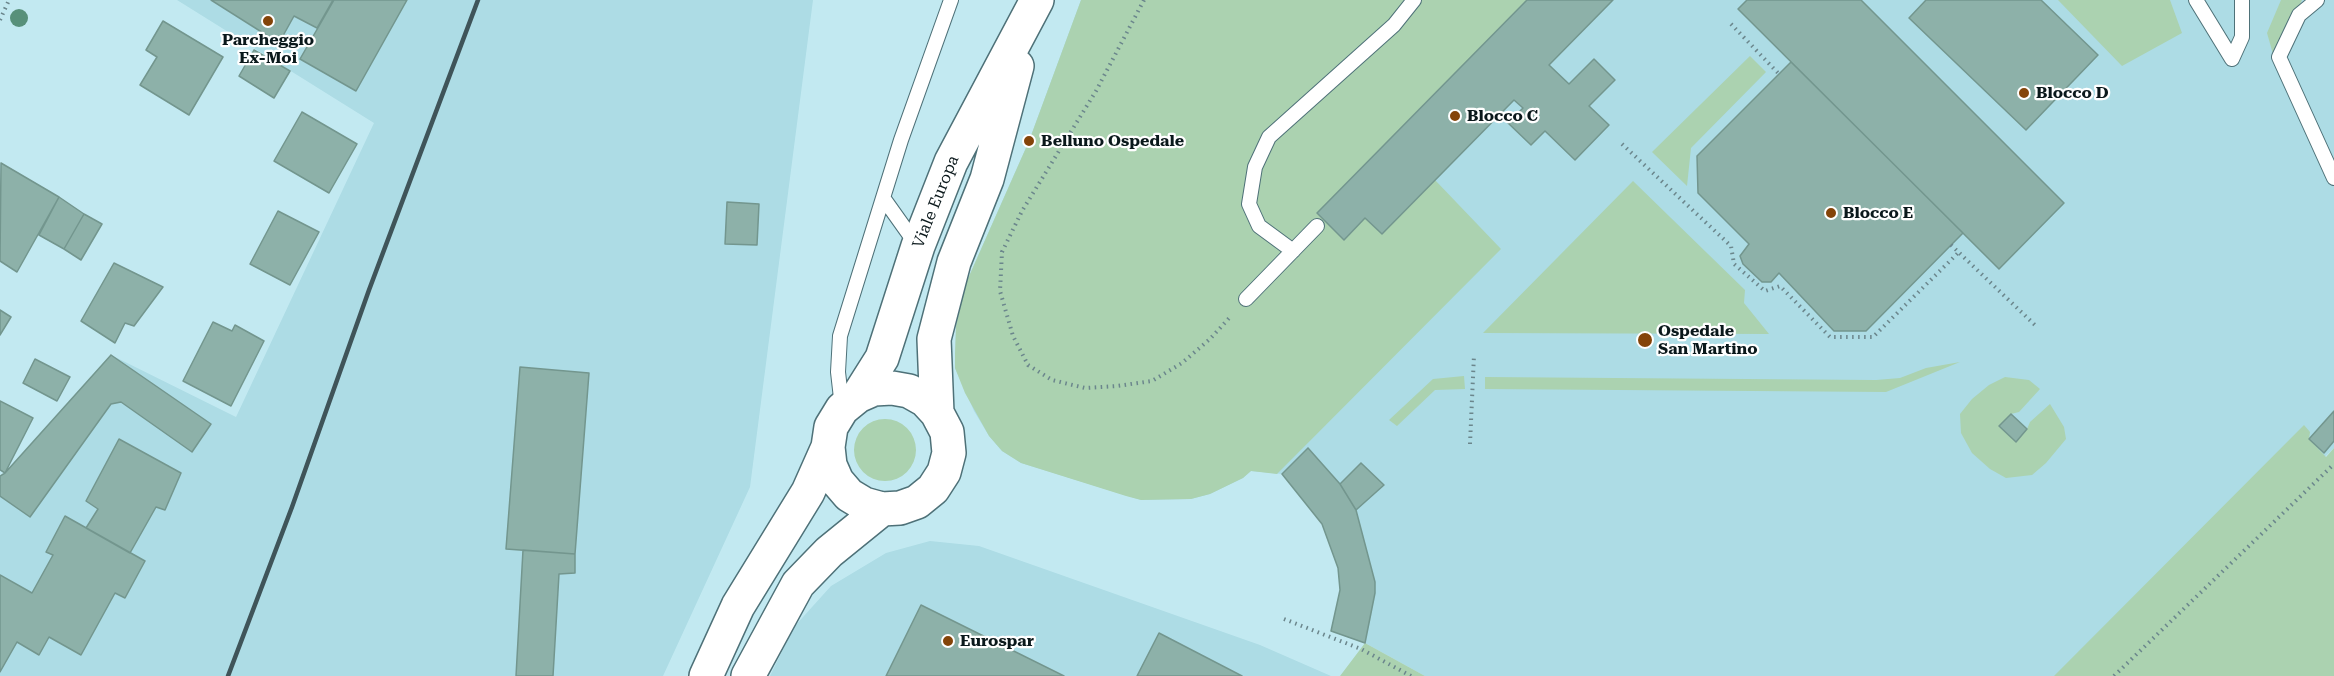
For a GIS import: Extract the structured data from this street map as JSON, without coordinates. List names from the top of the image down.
{
  "streets": {
    "main road": ["Viale Europa"]
  },
  "places": [
    "Parcheggio Ex-Moi",
    "Blocco D",
    "Blocco C",
    "Belluno Ospedale",
    "Blocco E",
    "Ospedale San Martino",
    "Eurospar"
  ]
}
